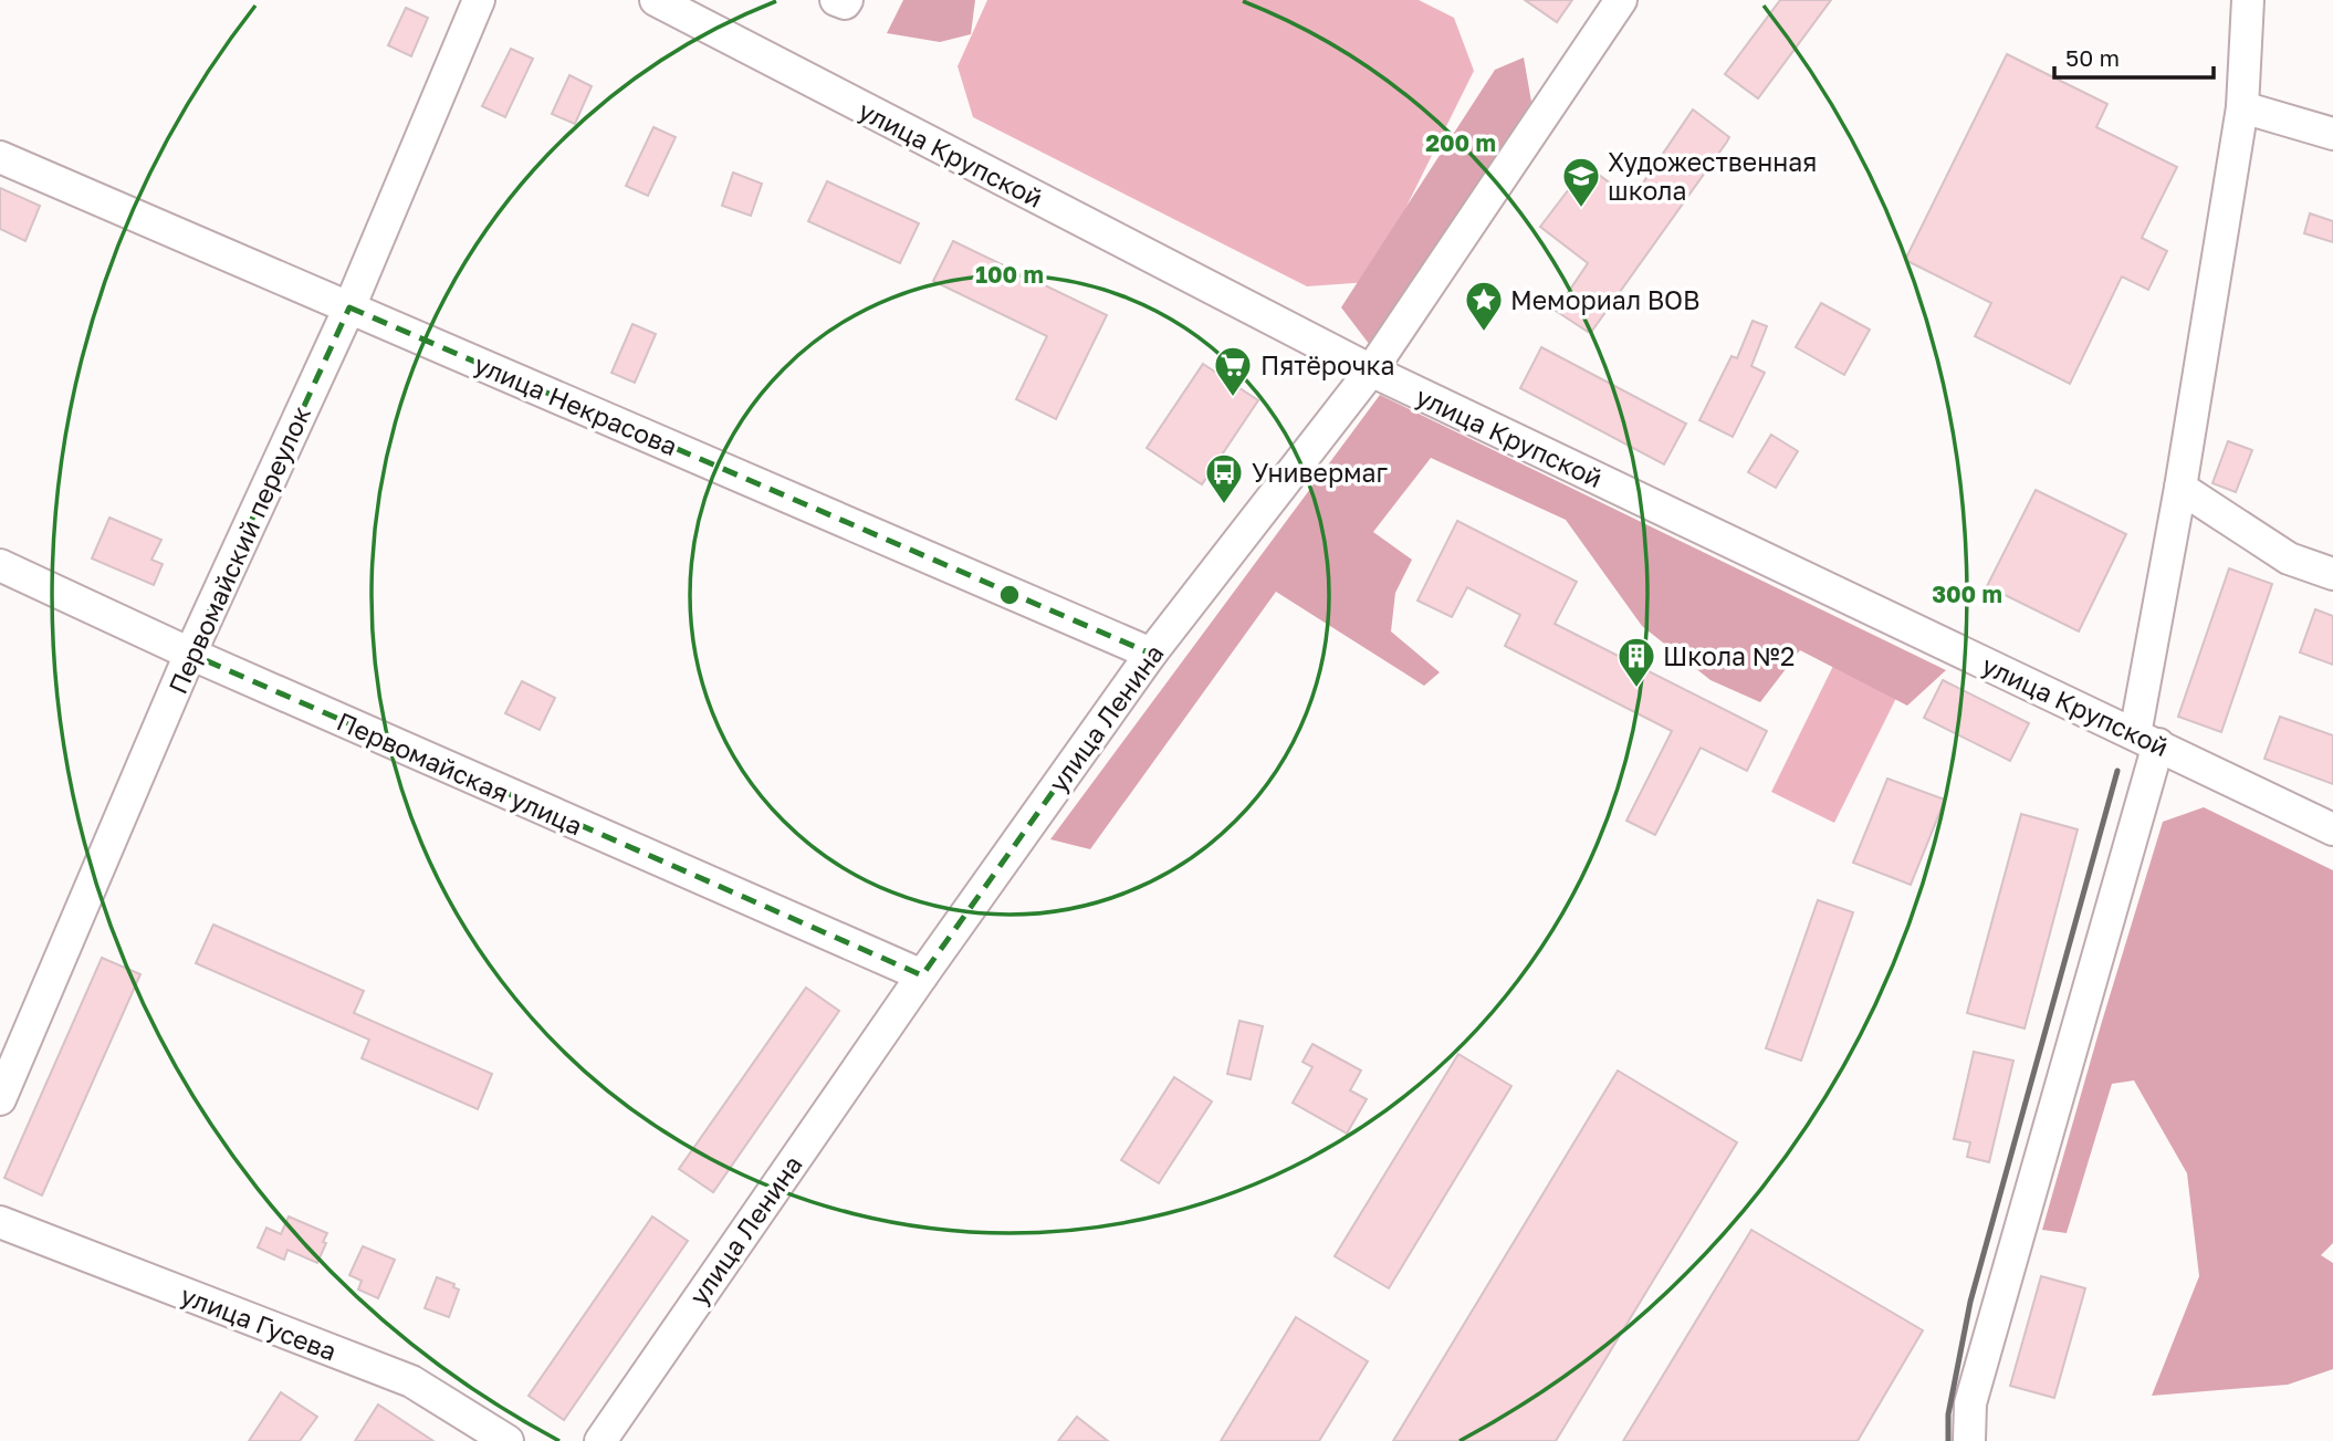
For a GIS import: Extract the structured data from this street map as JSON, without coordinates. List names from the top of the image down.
{
  "streets": {
    "street": [
      "улица Крупской",
      "улица Некрасова",
      "Первомайский переулок",
      "улица Ленина",
      "Первомайская улица",
      "улица Гусева"
    ]
  },
  "crossings": [
    ["улица Крупской", "улица Ленина"],
    ["улица Некрасова", "Первомайский переулок"],
    ["улица Некрасова", "улица Ленина"],
    ["Первомайский переулок", "Первомайская улица"],
    ["улица Ленина", "Первомайская улица"]
  ],
  "places": {
    "school or university": ["Художественная школа"],
    "place": ["Мемориал ВОВ"],
    "supermarket": ["Пятёрочка"],
    "bus stop": ["Универмаг"],
    "building": ["Школа №2"]
  },
  "scale_bar": "50 m",
  "rings": ["200 m", "100 m", "300 m"]
}
